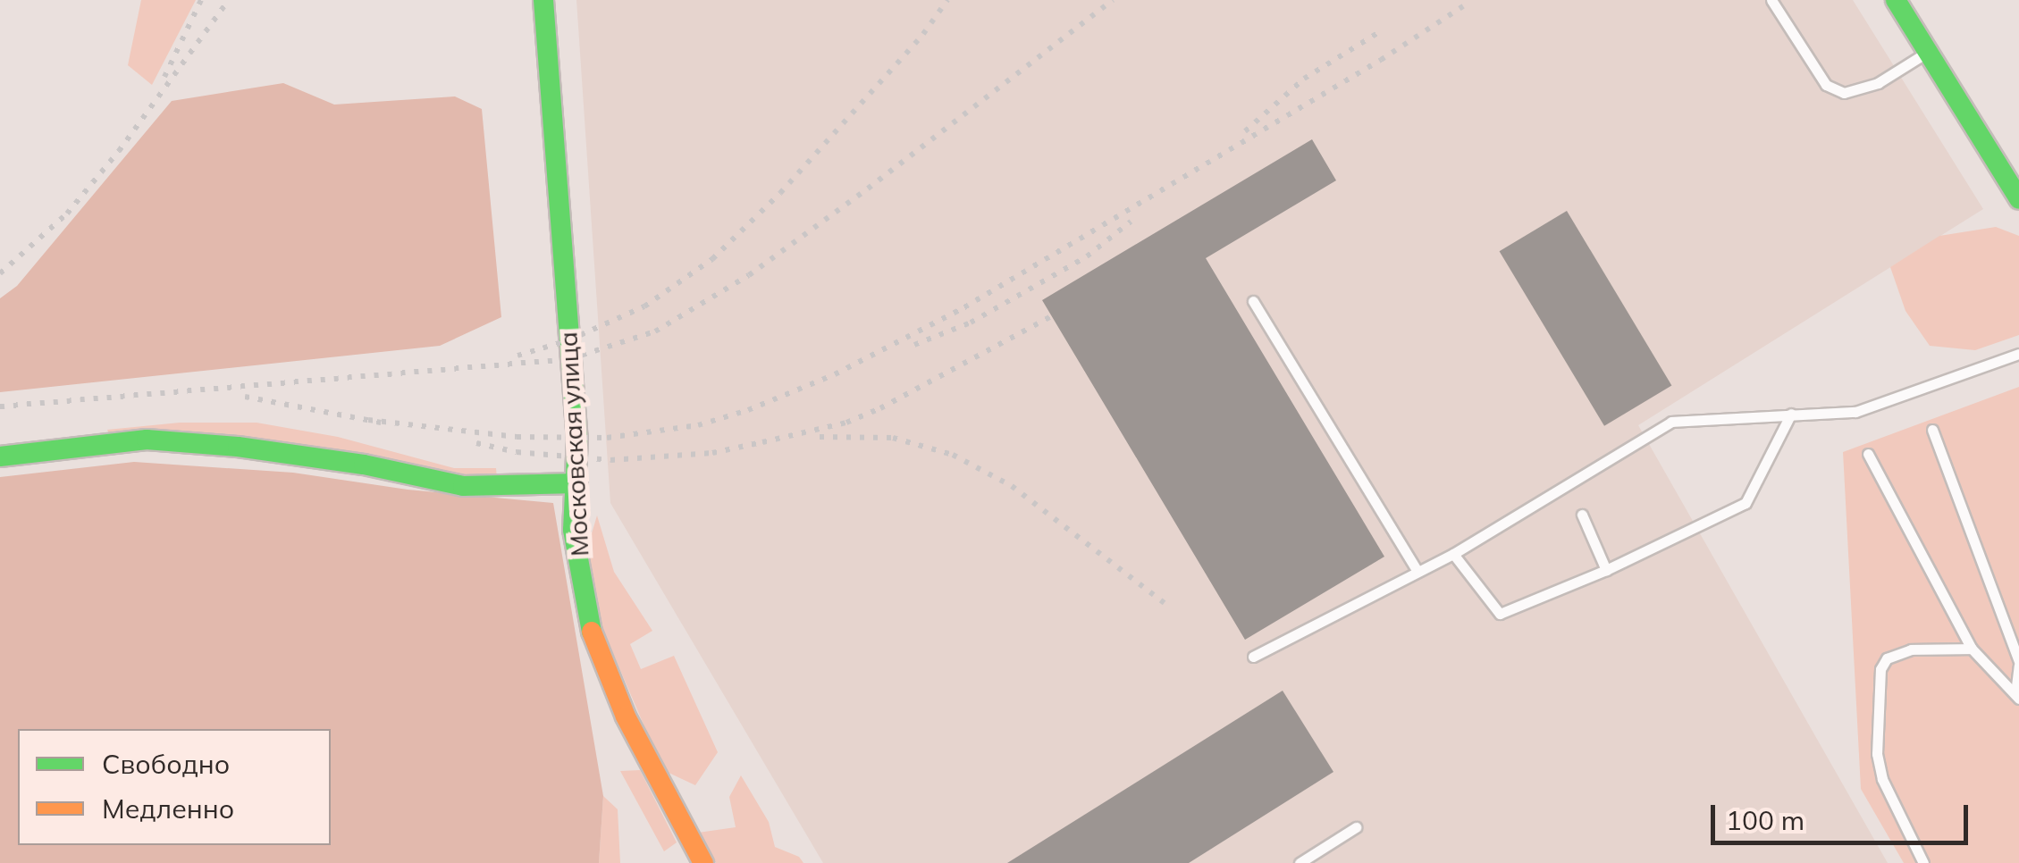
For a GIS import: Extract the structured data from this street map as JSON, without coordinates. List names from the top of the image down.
{
  "streets": {
    "street": ["Московская улица"]
  },
  "legend": ["Свободно", "Медленно"],
  "scale_bar": "100 m"
}
